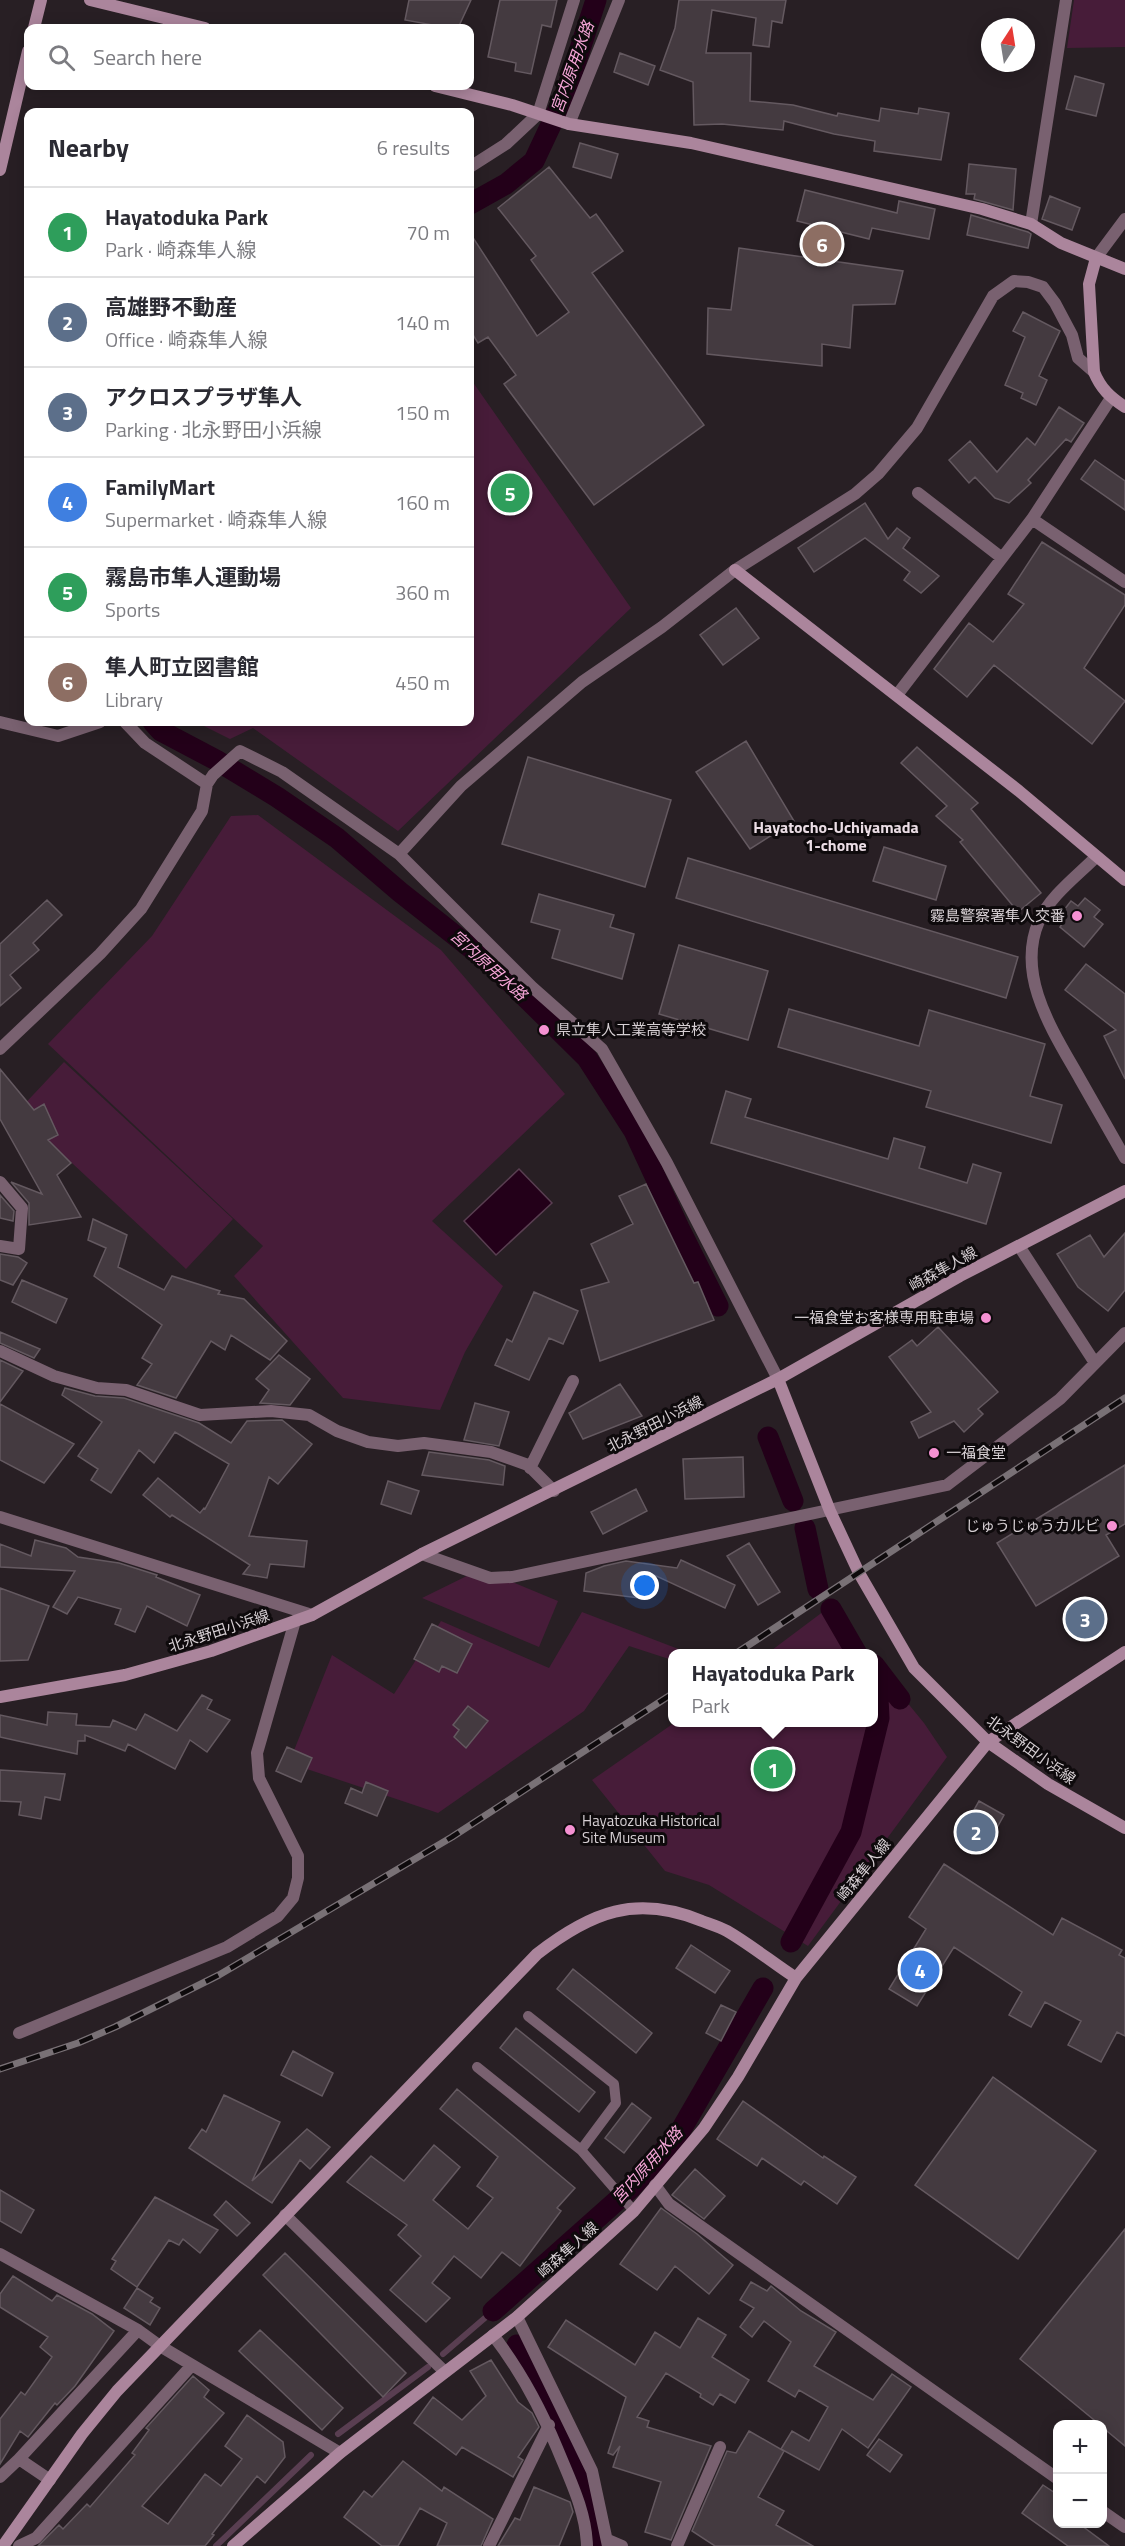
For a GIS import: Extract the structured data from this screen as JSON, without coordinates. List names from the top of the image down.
{
  "streets": {
    "main road": ["崎森隼人線", "北永野田小浜線"]
  },
  "crossings": [
    ["崎森隼人線", "北永野田小浜線"]
  ],
  "districts": ["Hayatocho-Uchiyamada 1-chome"],
  "water": ["宮内原用水路"],
  "places": [
    "霧島警察署隼人交番",
    "県立隼人工業高等学校",
    "一福食堂お客様専用駐車場",
    "一福食堂",
    "じゅうじゅうカルビ",
    "Hayatozuka Historical Site Museum"
  ],
  "north": "top",
  "page": {
    "search": "Search here",
    "heading": ["Nearby", "6 results"],
    "list": [
      {
        "mark": "1",
        "name": "Hayatoduka Park",
        "note": "Park · 崎森隼人線",
        "value": "70 m"
      },
      {
        "mark": "2",
        "name": "高雄野不動産",
        "note": "Office · 崎森隼人線",
        "value": "140 m"
      },
      {
        "mark": "3",
        "name": "アクロスプラザ隼人",
        "note": "Parking · 北永野田小浜線",
        "value": "150 m"
      },
      {
        "mark": "4",
        "name": "FamilyMart",
        "note": "Supermarket · 崎森隼人線",
        "value": "160 m"
      },
      {
        "mark": "5",
        "name": "霧島市隼人運動場",
        "note": "Sports",
        "value": "360 m"
      },
      {
        "mark": "6",
        "name": "隼人町立図書館",
        "note": "Library",
        "value": "450 m"
      }
    ],
    "pins": [
      "6",
      "5",
      "3",
      "1",
      "2",
      "4"
    ],
    "popup": ["Hayatoduka Park", "Park"],
    "map_buttons": ["+", "−"]
  }
}
